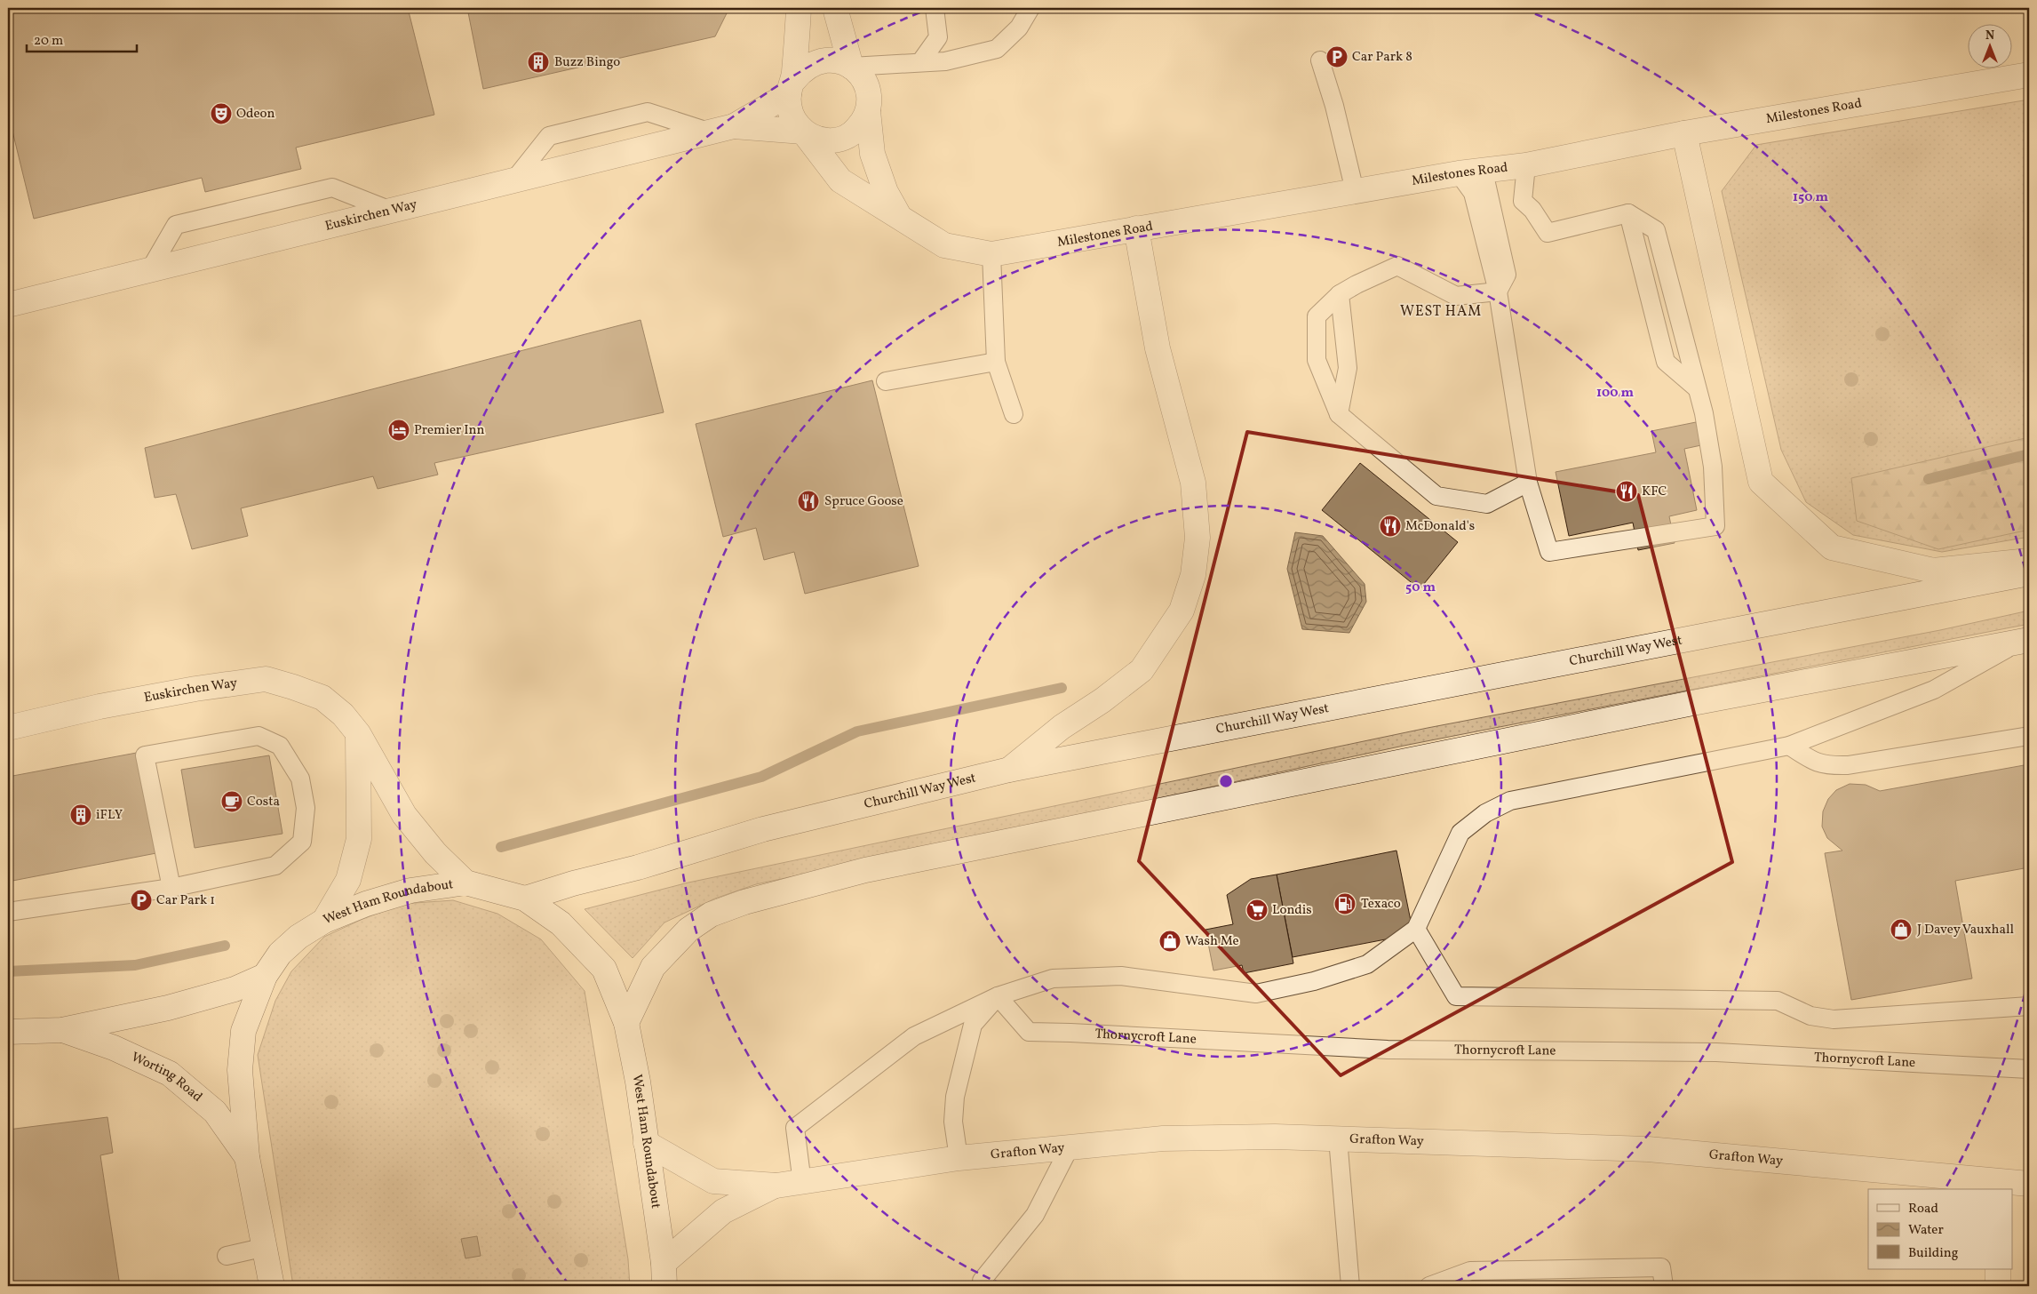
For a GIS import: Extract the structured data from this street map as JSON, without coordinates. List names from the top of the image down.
{
  "streets": {
    "street": [
      "Milestones Road",
      "Euskirchen Way",
      "Churchill Way West",
      "West Ham Roundabout",
      "Worting Road",
      "Grafton Way"
    ],
    "lane": ["Thornycroft Lane"]
  },
  "crossings": [
    ["Milestones Road", "Euskirchen Way"],
    ["Euskirchen Way", "West Ham Roundabout"],
    ["Churchill Way West", "West Ham Roundabout"],
    ["West Ham Roundabout", "Worting Road"],
    ["West Ham Roundabout", "Grafton Way"]
  ],
  "districts": ["WEST HAM"],
  "places": {
    "parking": ["Car Park 8", "Car Park 1"],
    "building": ["Buzz Bingo", "iFLY"],
    "theatre": ["Odeon"],
    "hotel": ["Premier Inn"],
    "restaurant": ["KFC", "Spruce Goose", "McDonald's"],
    "cafe": ["Costa"],
    "fuel station": ["Texaco"],
    "supermarket": ["Londis"],
    "shop": ["J Davey Vauxhall", "Wash Me"]
  },
  "legend": ["Road", "Water", "Building"],
  "scale_bar": "20 m",
  "north": "top",
  "rings": ["150 m", "100 m", "50 m"]
}
